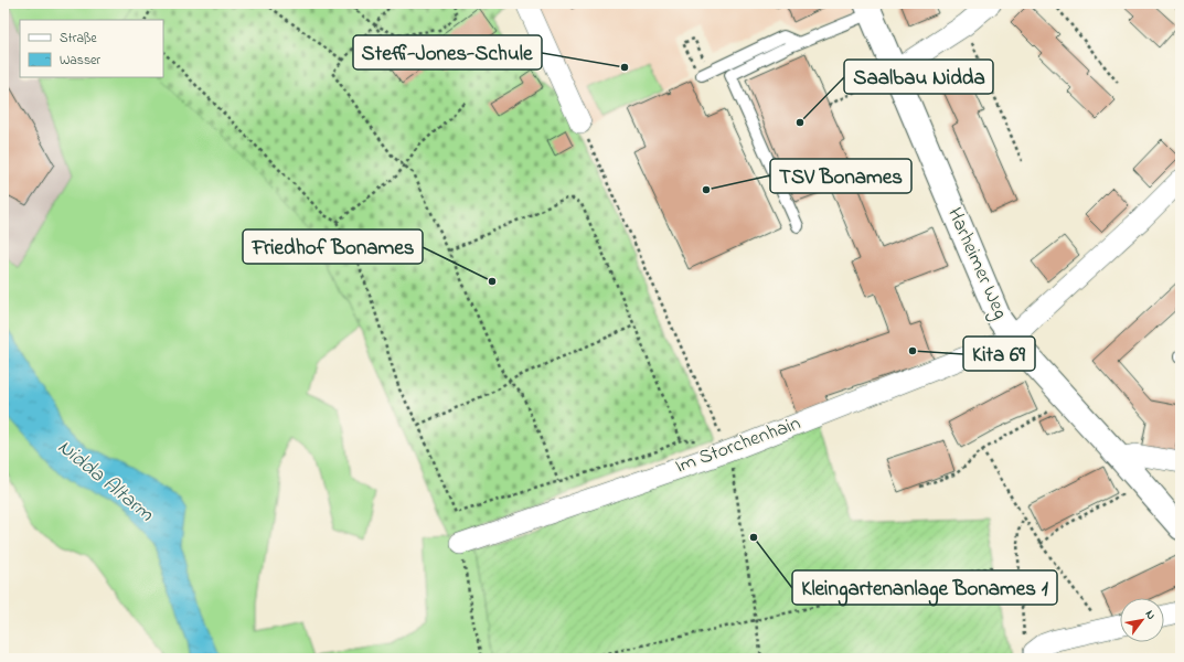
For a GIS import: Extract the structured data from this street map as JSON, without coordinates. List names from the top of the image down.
{
  "streets": {
    "street": ["Harheimer Weg", "Im Storchenhain"]
  },
  "crossings": [
    ["Harheimer Weg", "Im Storchenhain"]
  ],
  "water": ["Nidda Altarm"],
  "places": [
    "Steffi-Jones-Schule",
    "Saalbau Nidda",
    "TSV Bonames",
    "Friedhof Bonames",
    "Kita 69",
    "Kleingartenanlage Bonames 1"
  ],
  "legend": ["Straße", "Wasser"],
  "north": "top right"
}
